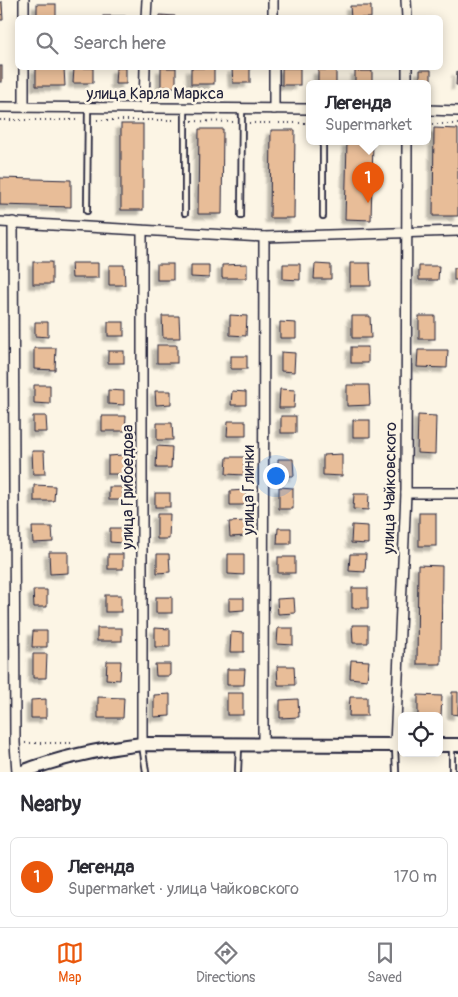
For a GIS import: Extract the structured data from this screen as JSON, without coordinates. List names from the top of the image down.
{
  "streets": {
    "street": [
      "улица Карла Маркса",
      "улица Грибоедова",
      "улица Чайковского",
      "улица Глинки"
    ]
  },
  "page": {
    "search": "Search here",
    "popup": ["Легенда", "Supermarket"],
    "pins": "1",
    "heading": "Nearby",
    "list": [
      {
        "mark": "1",
        "name": "Легенда",
        "note": "Supermarket · улица Чайковского",
        "value": "170 m"
      }
    ],
    "nav": ["Map", "Directions", "Saved"]
  }
}
